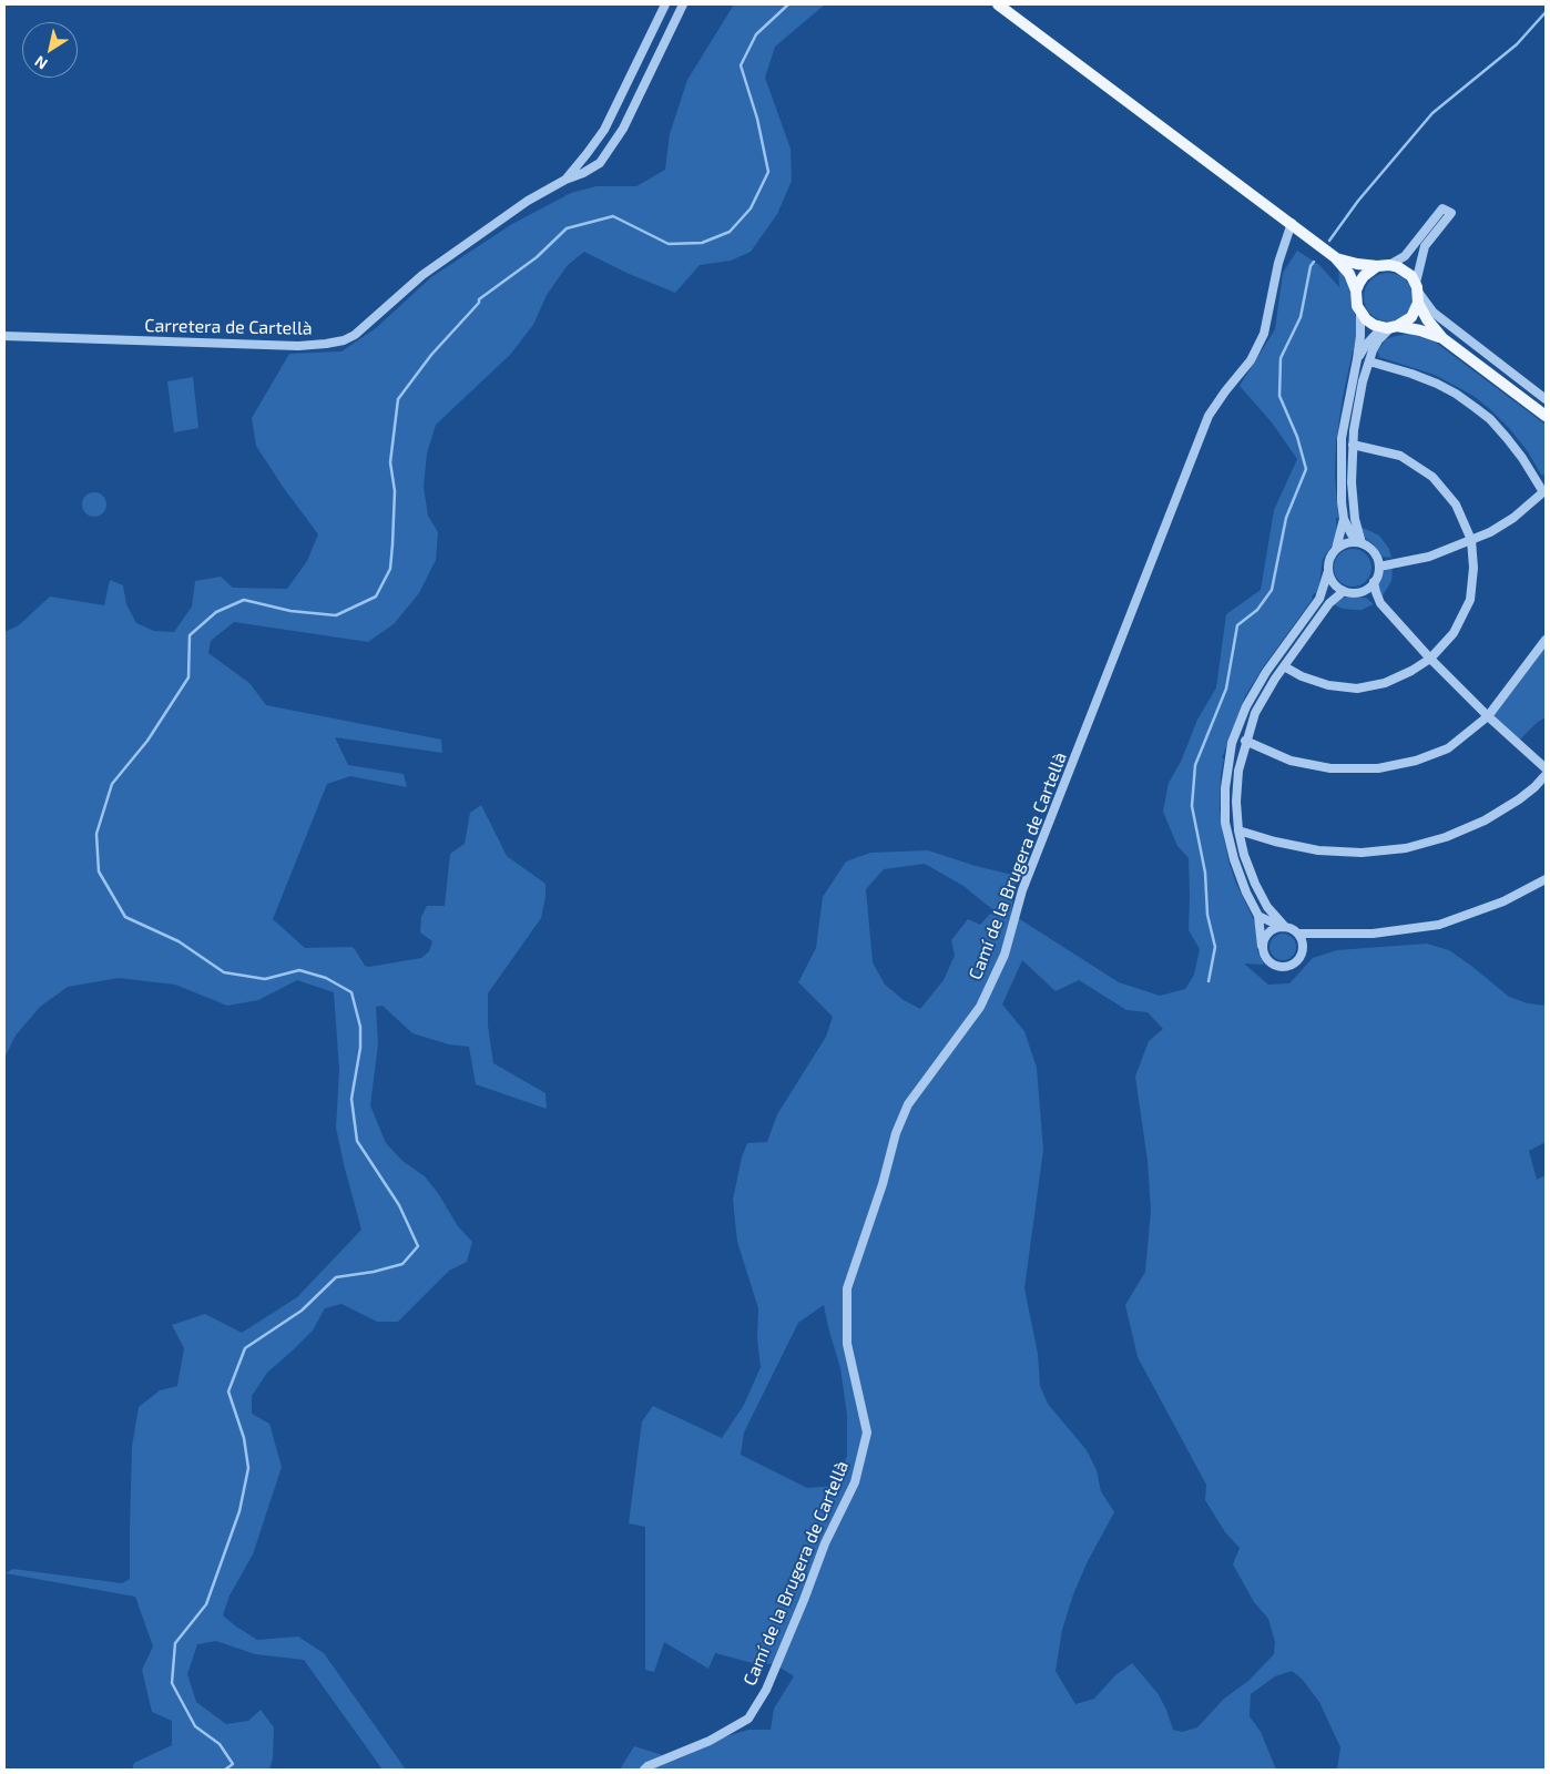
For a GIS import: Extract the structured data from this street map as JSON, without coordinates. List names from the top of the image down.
{
  "streets": {
    "street": ["Carretera de Cartellà", "Camí de la Brugera de Cartellà"]
  },
  "north": "bottom left"
}
